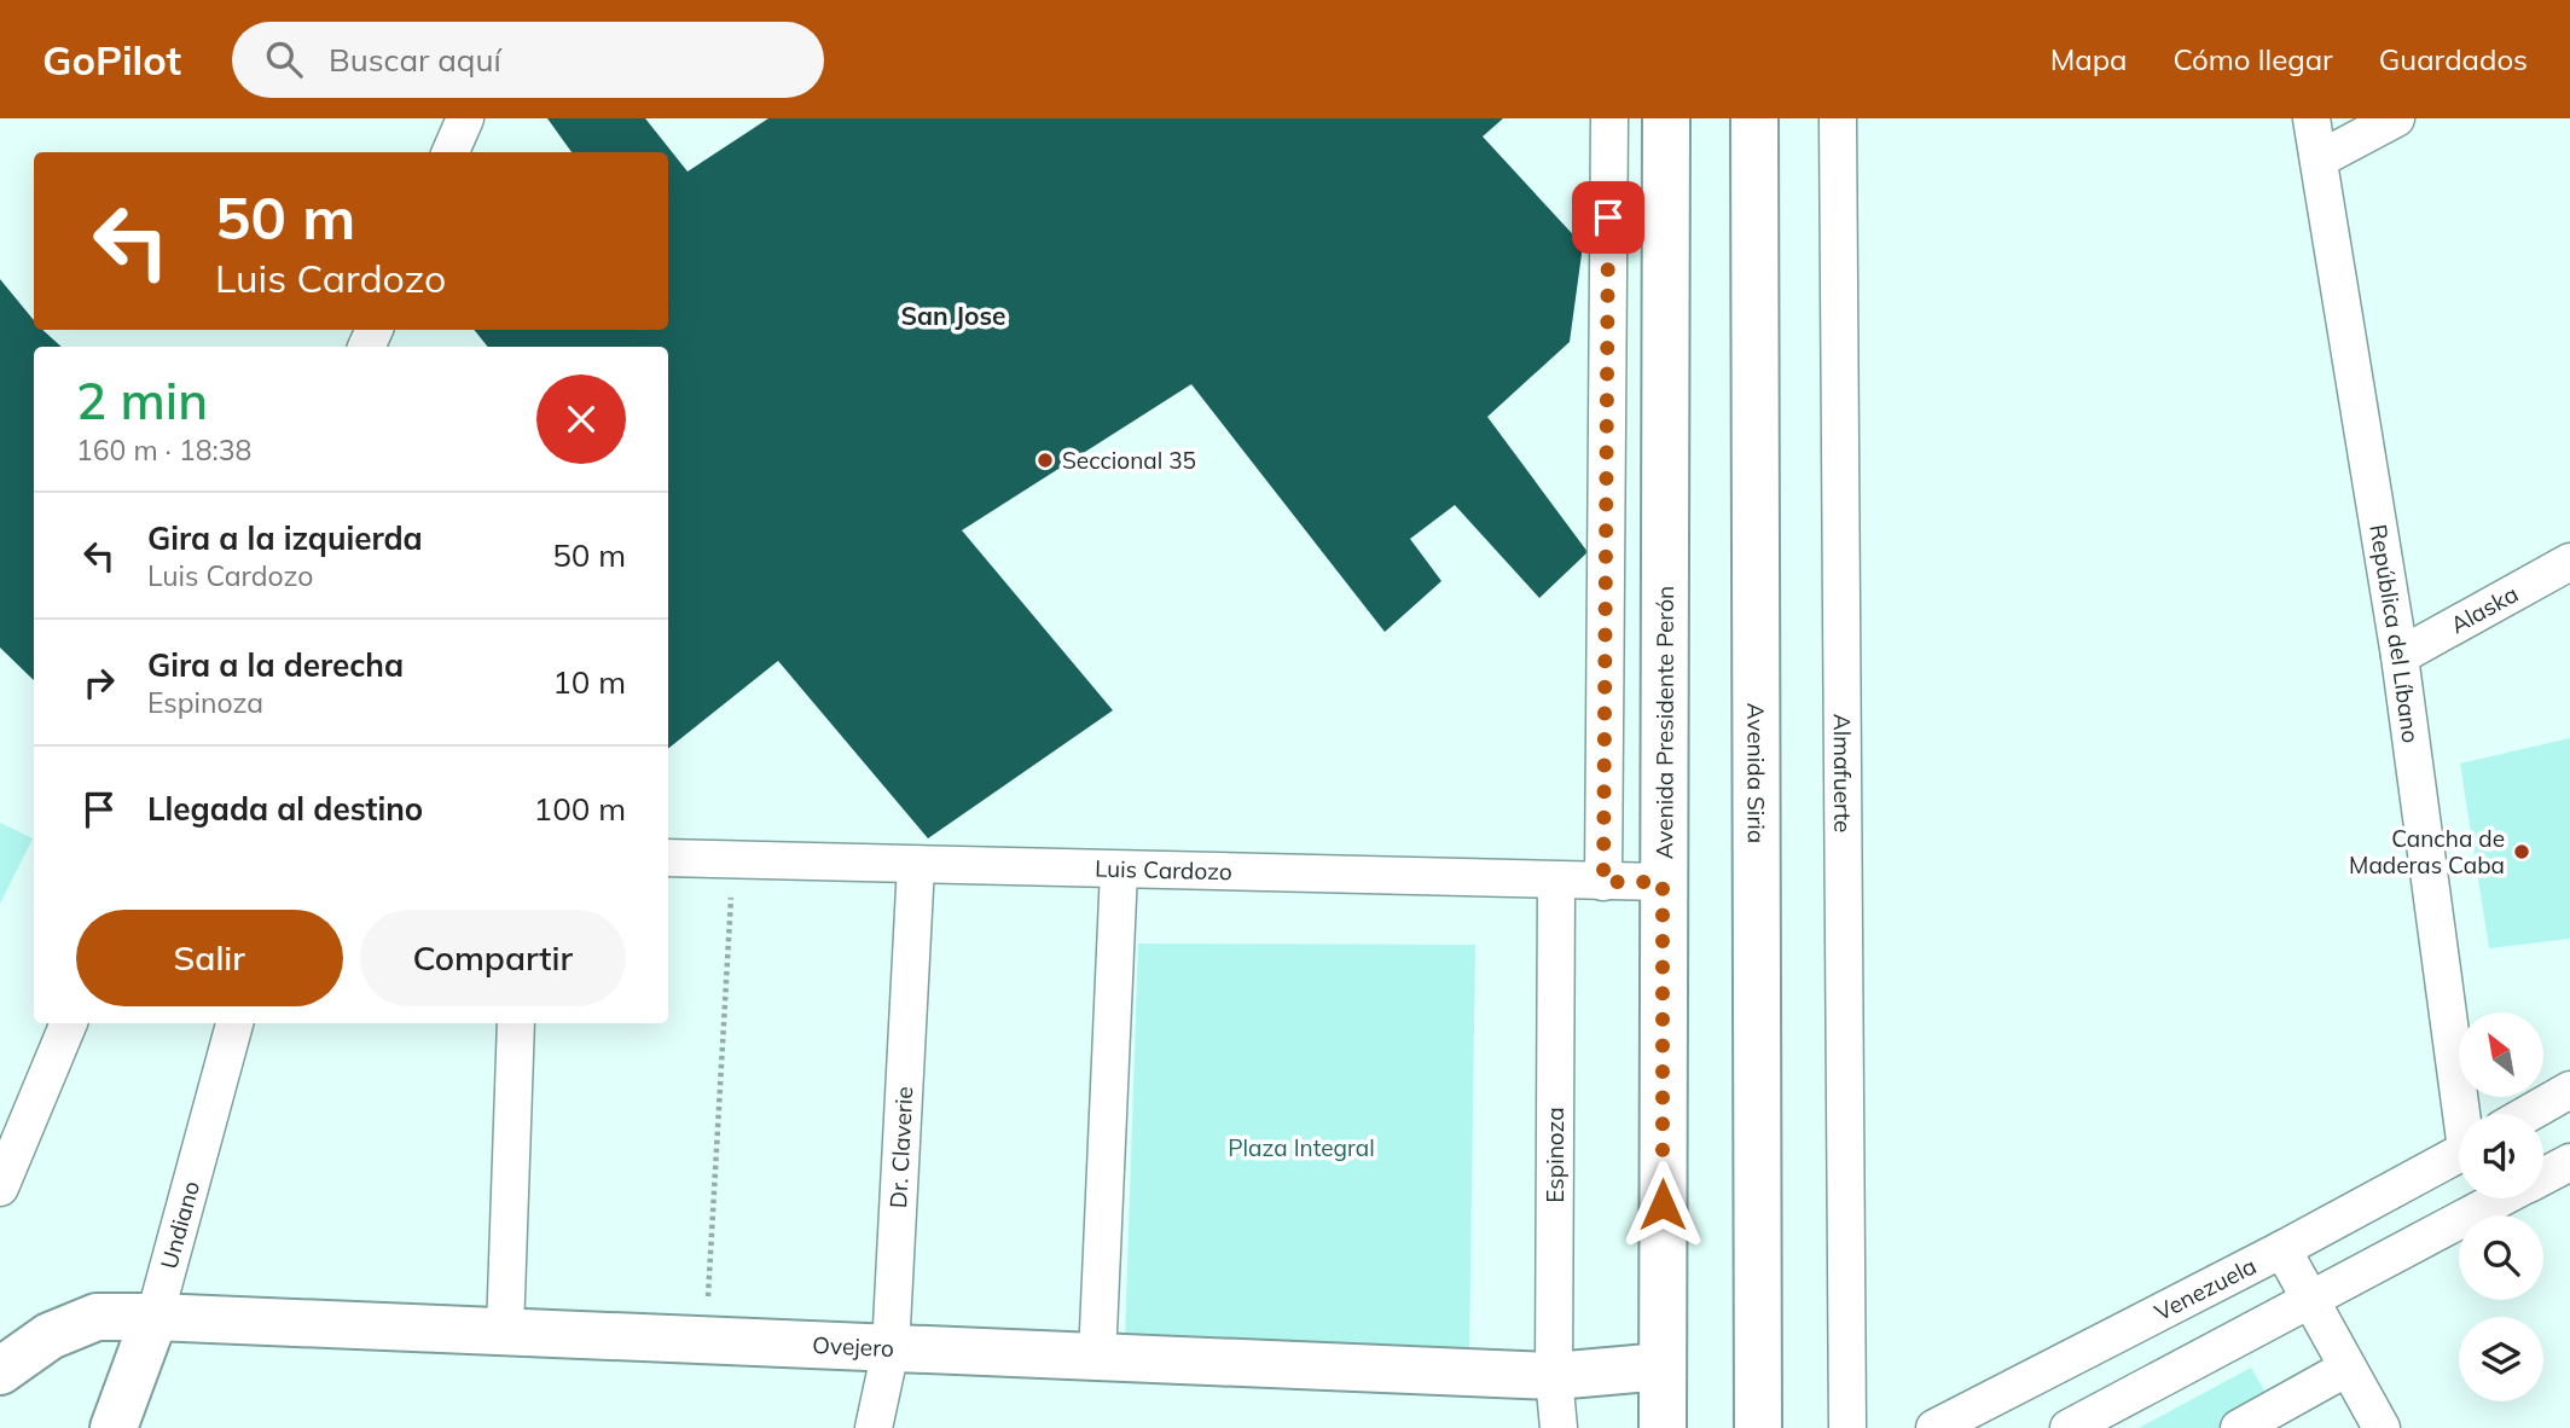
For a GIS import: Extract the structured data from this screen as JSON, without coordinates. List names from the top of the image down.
{
  "streets": {
    "main road": [
      "Avenida Presidente Perón",
      "Avenida Siria",
      "Undiano",
      "Ovejero"
    ],
    "street": [
      "Alaska",
      "República del Líbano",
      "Almafuerte",
      "Luis Cardozo",
      "Dr. Claverie",
      "Espinoza",
      "Venezuela"
    ]
  },
  "crossings": [
    ["Alaska", "República del Líbano"],
    ["Avenida Presidente Perón", "Luis Cardozo"],
    ["Avenida Presidente Perón", "Ovejero"],
    ["Luis Cardozo", "Dr. Claverie"],
    ["Luis Cardozo", "Espinoza"],
    ["Dr. Claverie", "Ovejero"],
    ["Espinoza", "Ovejero"],
    ["Undiano", "Ovejero"]
  ],
  "districts": ["San Jose"],
  "parks": ["Plaza Integral"],
  "places": ["Seccional 35", "Cancha de Maderas Caba"],
  "north": "top left",
  "page": {
    "header": "GoPilot",
    "search": "Buscar aquí",
    "nav": ["Mapa", "Cómo llegar", "Guardados"],
    "turn": ["50 m", "Luis Cardozo"],
    "heading": ["2 min", "160 m · 18:38"],
    "list": [
      {
        "name": "Gira a la izquierda",
        "note": "Luis Cardozo",
        "value": "50 m"
      },
      {
        "name": "Gira a la derecha",
        "note": "Espinoza",
        "value": "10 m"
      },
      {
        "name": "Llegada al destino",
        "value": "100 m"
      }
    ],
    "buttons": ["Salir", "Compartir"]
  }
}
